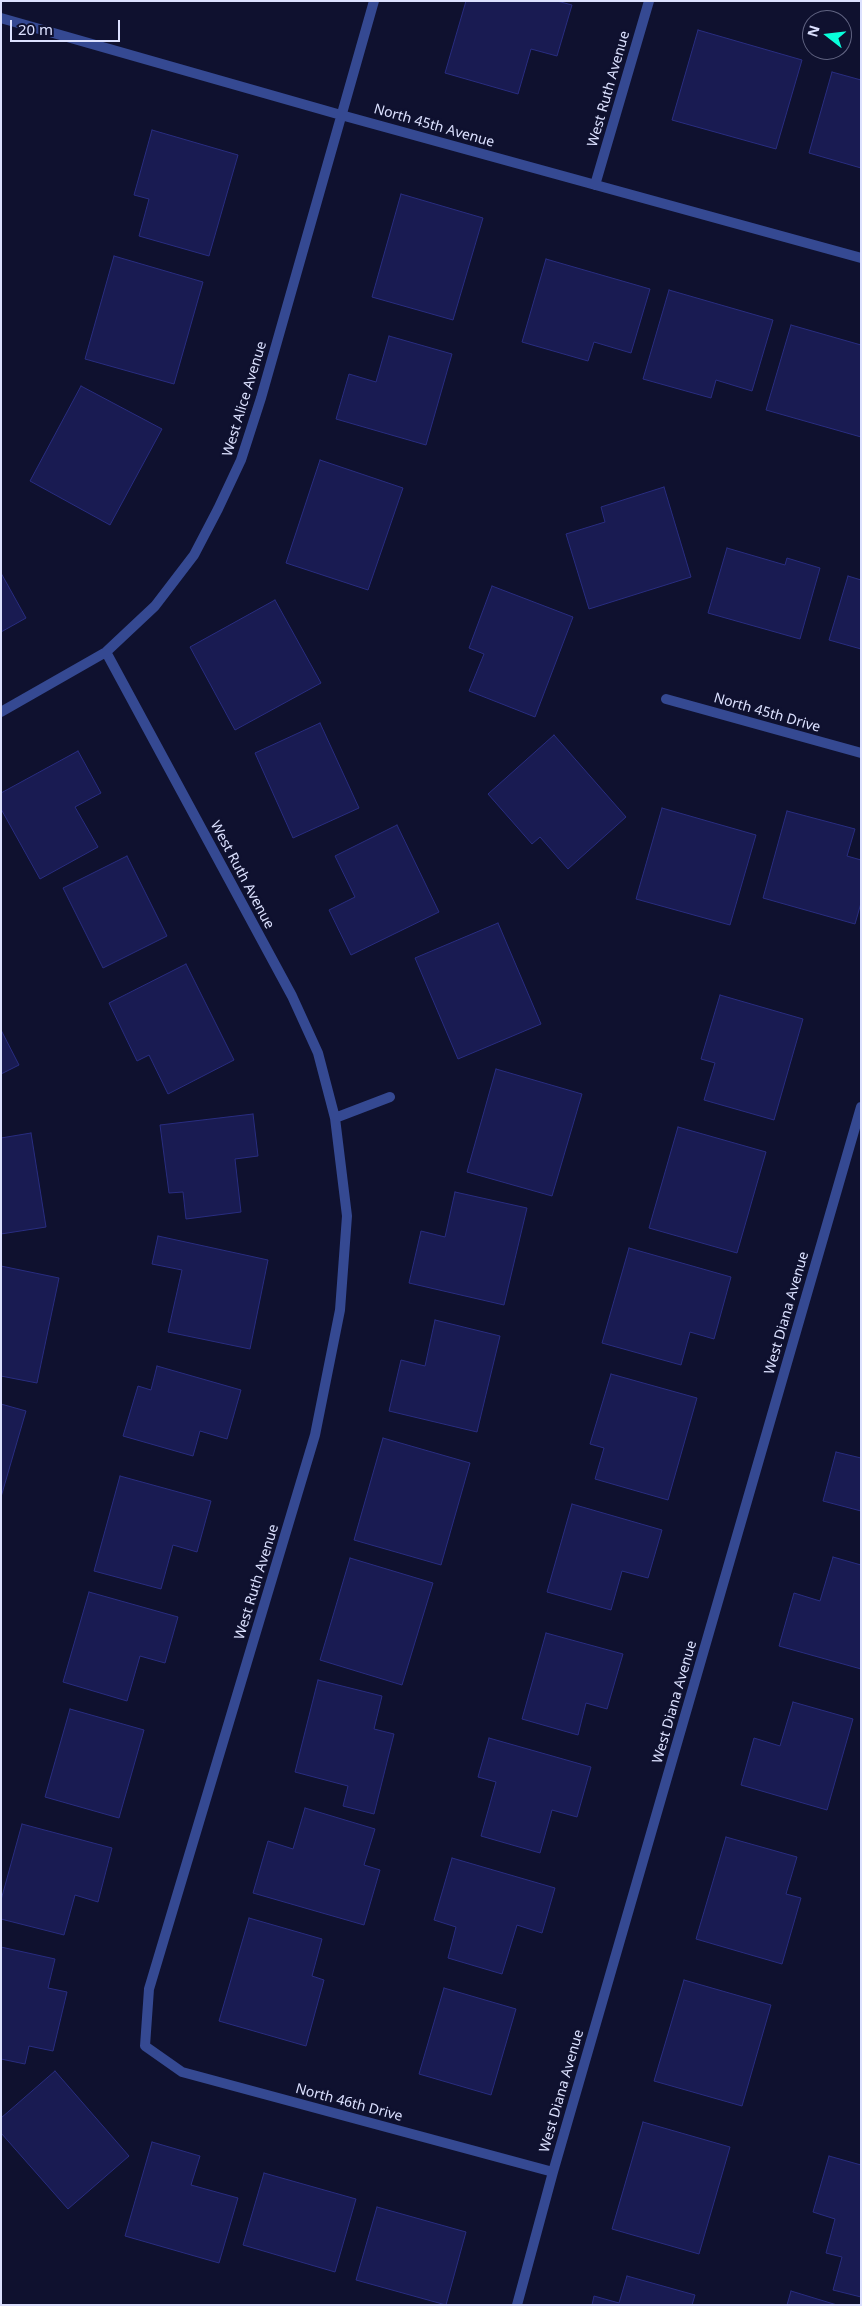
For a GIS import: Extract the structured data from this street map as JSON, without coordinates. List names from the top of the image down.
{
  "streets": {
    "street": [
      "West Ruth Avenue",
      "North 45th Avenue",
      "West Alice Avenue",
      "North 45th Drive",
      "West Diana Avenue",
      "North 46th Drive"
    ]
  },
  "crossings": [
    ["West Ruth Avenue", "North 45th Avenue"],
    ["West Ruth Avenue", "West Alice Avenue"],
    ["West Ruth Avenue", "North 46th Drive"],
    ["North 45th Avenue", "West Alice Avenue"],
    ["West Diana Avenue", "North 46th Drive"]
  ],
  "scale_bar": "20 m",
  "north": "left"
}
